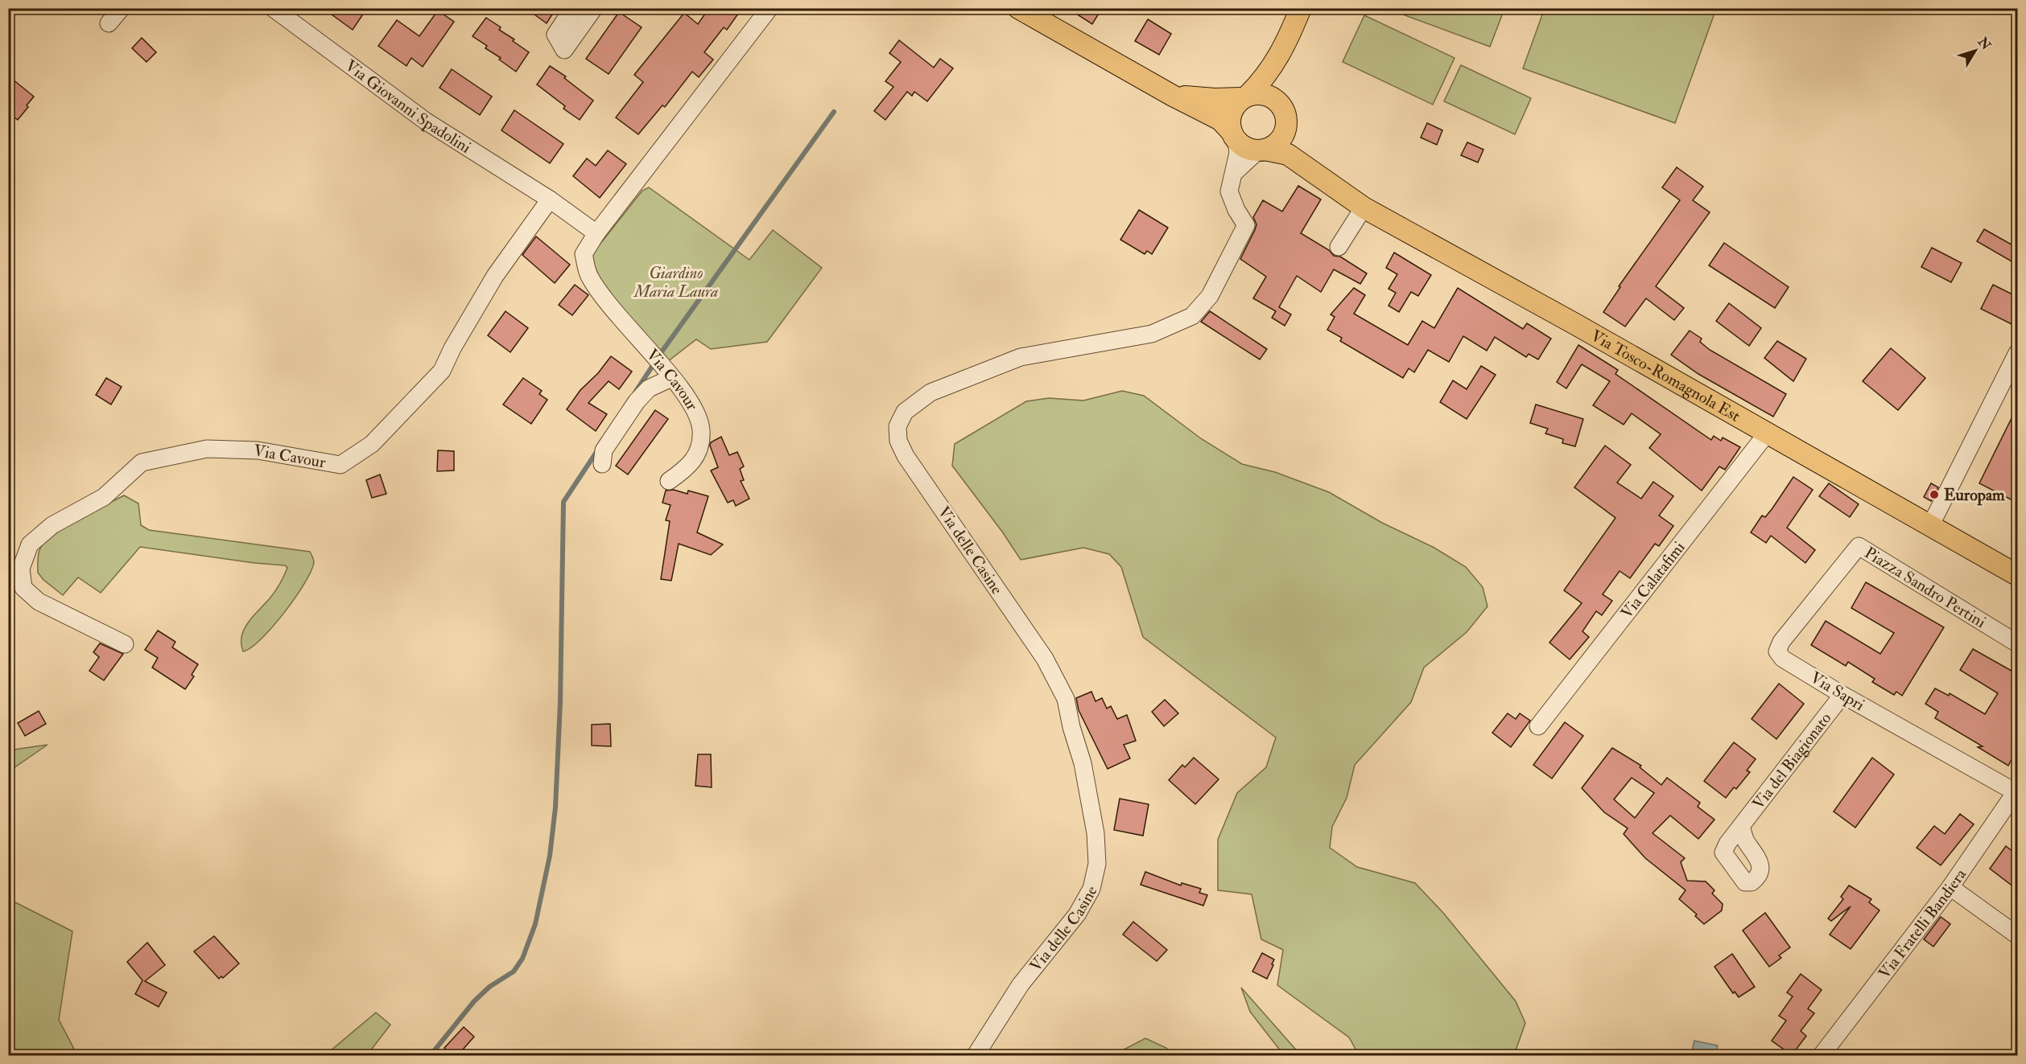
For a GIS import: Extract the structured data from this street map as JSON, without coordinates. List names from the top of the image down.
{
  "streets": {
    "main road": ["Via Tosco-Romagnola Est"],
    "street": [
      "Via Giovanni Spadolini",
      "Via Cavour",
      "Via delle Casine",
      "Via Calatafimi",
      "Piazza Sandro Pertini",
      "Via Sapri",
      "Via del Biagionato",
      "Via Fratelli Bandiera"
    ]
  },
  "crossings": [
    ["Via Giovanni Spadolini", "Via Cavour"],
    ["Via Tosco-Romagnola Est", "Via Calatafimi"],
    ["Piazza Sandro Pertini", "Via Sapri"],
    ["Via Sapri", "Via del Biagionato"],
    ["Via Sapri", "Via Fratelli Bandiera"]
  ],
  "parks": ["Giardino Maria Laura"],
  "places": ["Europam"],
  "north": "top right"
}
